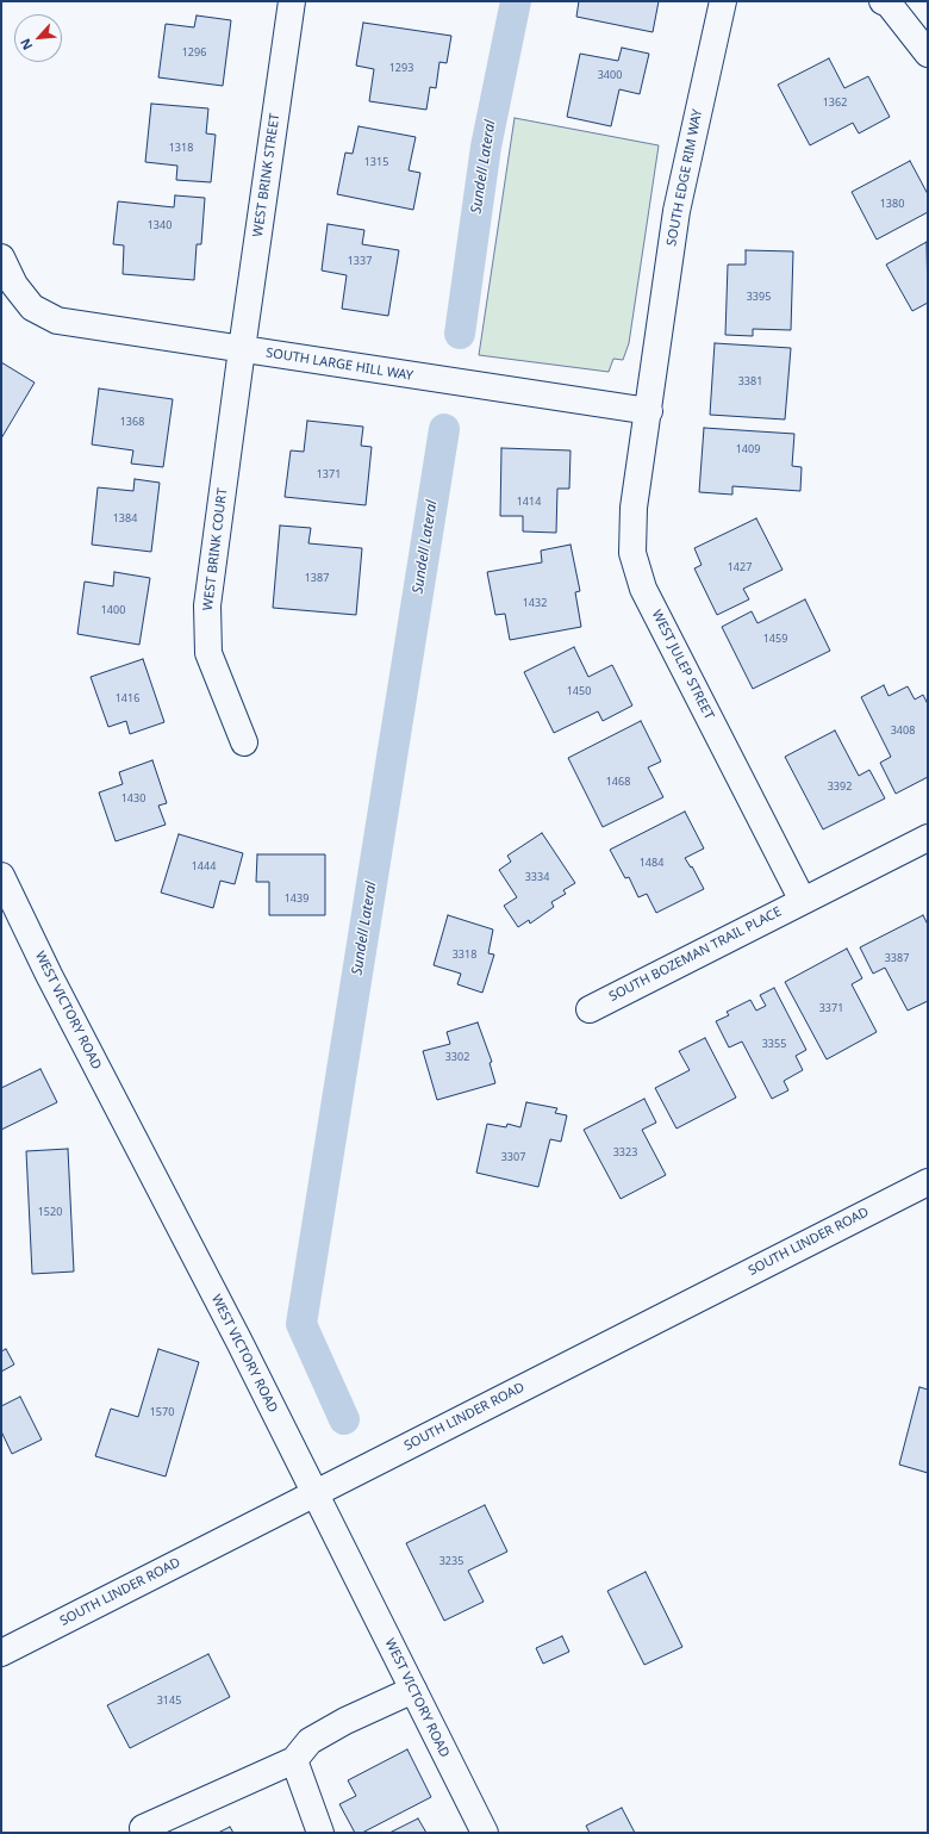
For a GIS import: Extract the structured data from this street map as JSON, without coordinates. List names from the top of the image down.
{
  "streets": {
    "street": [
      "WEST BRINK STREET",
      "SOUTH EDGE RIM WAY",
      "SOUTH LARGE HILL WAY",
      "WEST BRINK COURT",
      "WEST JULEP STREET",
      "SOUTH BOZEMAN TRAIL PLACE",
      "WEST VICTORY ROAD",
      "SOUTH LINDER ROAD"
    ]
  },
  "crossings": [
    ["WEST BRINK STREET", "SOUTH LARGE HILL WAY"],
    ["WEST BRINK STREET", "WEST BRINK COURT"],
    ["SOUTH EDGE RIM WAY", "SOUTH LARGE HILL WAY"],
    ["SOUTH EDGE RIM WAY", "WEST JULEP STREET"],
    ["SOUTH LARGE HILL WAY", "WEST BRINK COURT"],
    ["SOUTH LARGE HILL WAY", "WEST JULEP STREET"],
    ["WEST JULEP STREET", "SOUTH BOZEMAN TRAIL PLACE"],
    ["WEST VICTORY ROAD", "SOUTH LINDER ROAD"]
  ],
  "water": ["Sundell Lateral"],
  "house_numbers": [
    "1296",
    "1293",
    "3400",
    "1362",
    "1318",
    "1315",
    "1380",
    "1340",
    "1337",
    "3395",
    "3381",
    "1368",
    "1409",
    "1371",
    "1414",
    "1384",
    "1427",
    "1387",
    "1432",
    "1400",
    "1459",
    "1450",
    "1416",
    "3408",
    "1468",
    "3392",
    "1430",
    "1484",
    "1444",
    "3334",
    "1439",
    "3318",
    "3387",
    "3371",
    "3355",
    "3302",
    "3323",
    "3307",
    "1520",
    "1570",
    "3235",
    "3145"
  ],
  "north": "bottom left"
}
